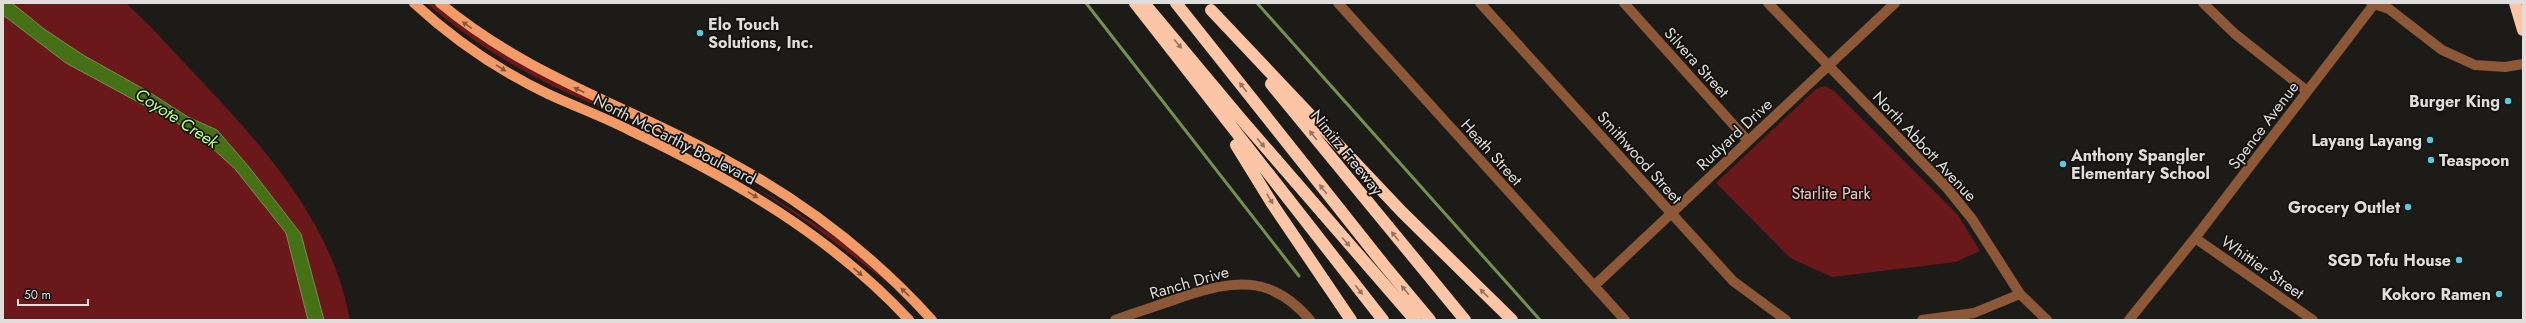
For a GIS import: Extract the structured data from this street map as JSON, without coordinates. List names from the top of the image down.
{
  "streets": {
    "highway": ["Nimitz Freeway"],
    "main road": ["North McCarthy Boulevard"],
    "street": [
      "Silvera Street",
      "Spence Avenue",
      "Rudyard Drive",
      "North Abbott Avenue",
      "Heath Street",
      "Smithwood Street",
      "Whittier Street",
      "Ranch Drive"
    ]
  },
  "crossings": [
    ["Silvera Street", "Rudyard Drive"],
    ["Spence Avenue", "Whittier Street"],
    ["Rudyard Drive", "North Abbott Avenue"],
    ["Rudyard Drive", "Heath Street"],
    ["Rudyard Drive", "Smithwood Street"]
  ],
  "water": ["Coyote Creek"],
  "parks": ["Starlite Park"],
  "places": [
    "Elo Touch Solutions, Inc.",
    "Burger King",
    "Layang Layang",
    "Teaspoon",
    "Anthony Spangler Elementary School",
    "Grocery Outlet",
    "SGD Tofu House",
    "Kokoro Ramen"
  ],
  "scale_bar": "50 m"
}
